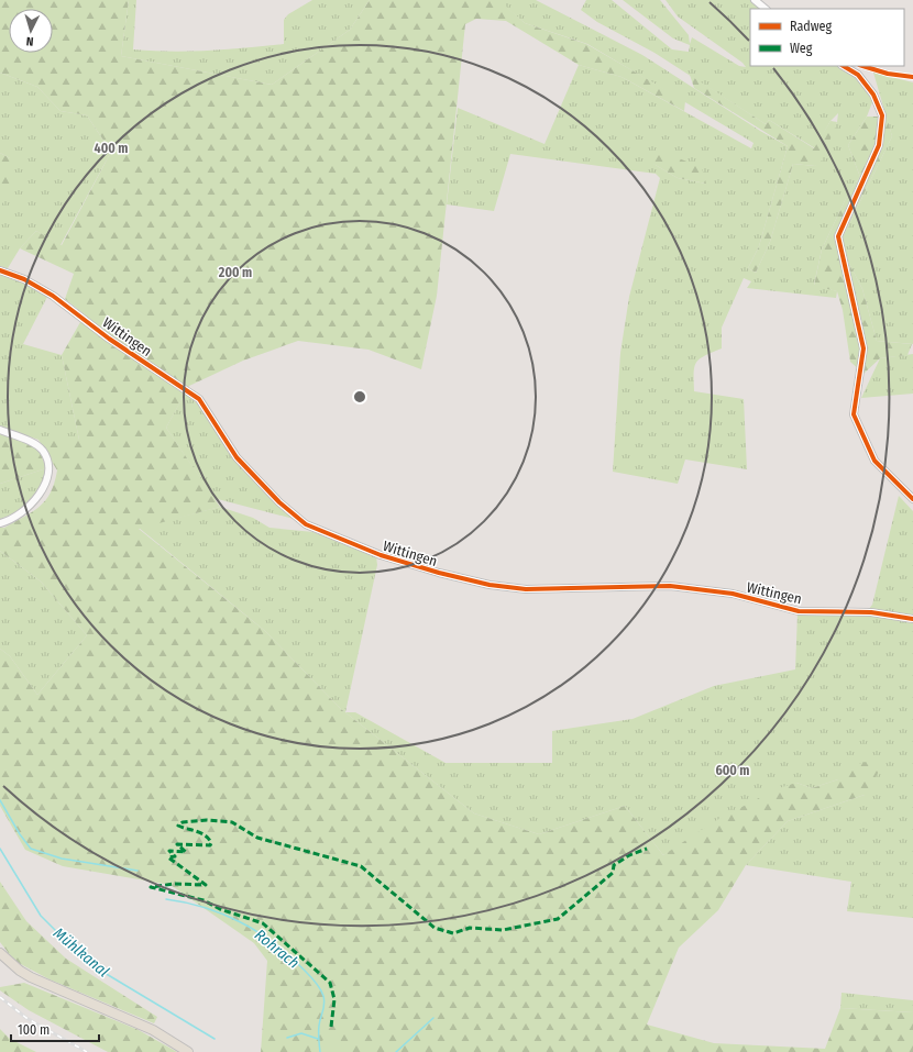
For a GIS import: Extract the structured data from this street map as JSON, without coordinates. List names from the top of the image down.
{
  "streets": {
    "street": ["Wittingen"]
  },
  "water": ["Rohrach", "Mühlkanal"],
  "legend": ["Radweg", "Weg"],
  "scale_bar": "100 m",
  "north": "bottom",
  "rings": ["400 m", "200 m", "600 m"]
}
